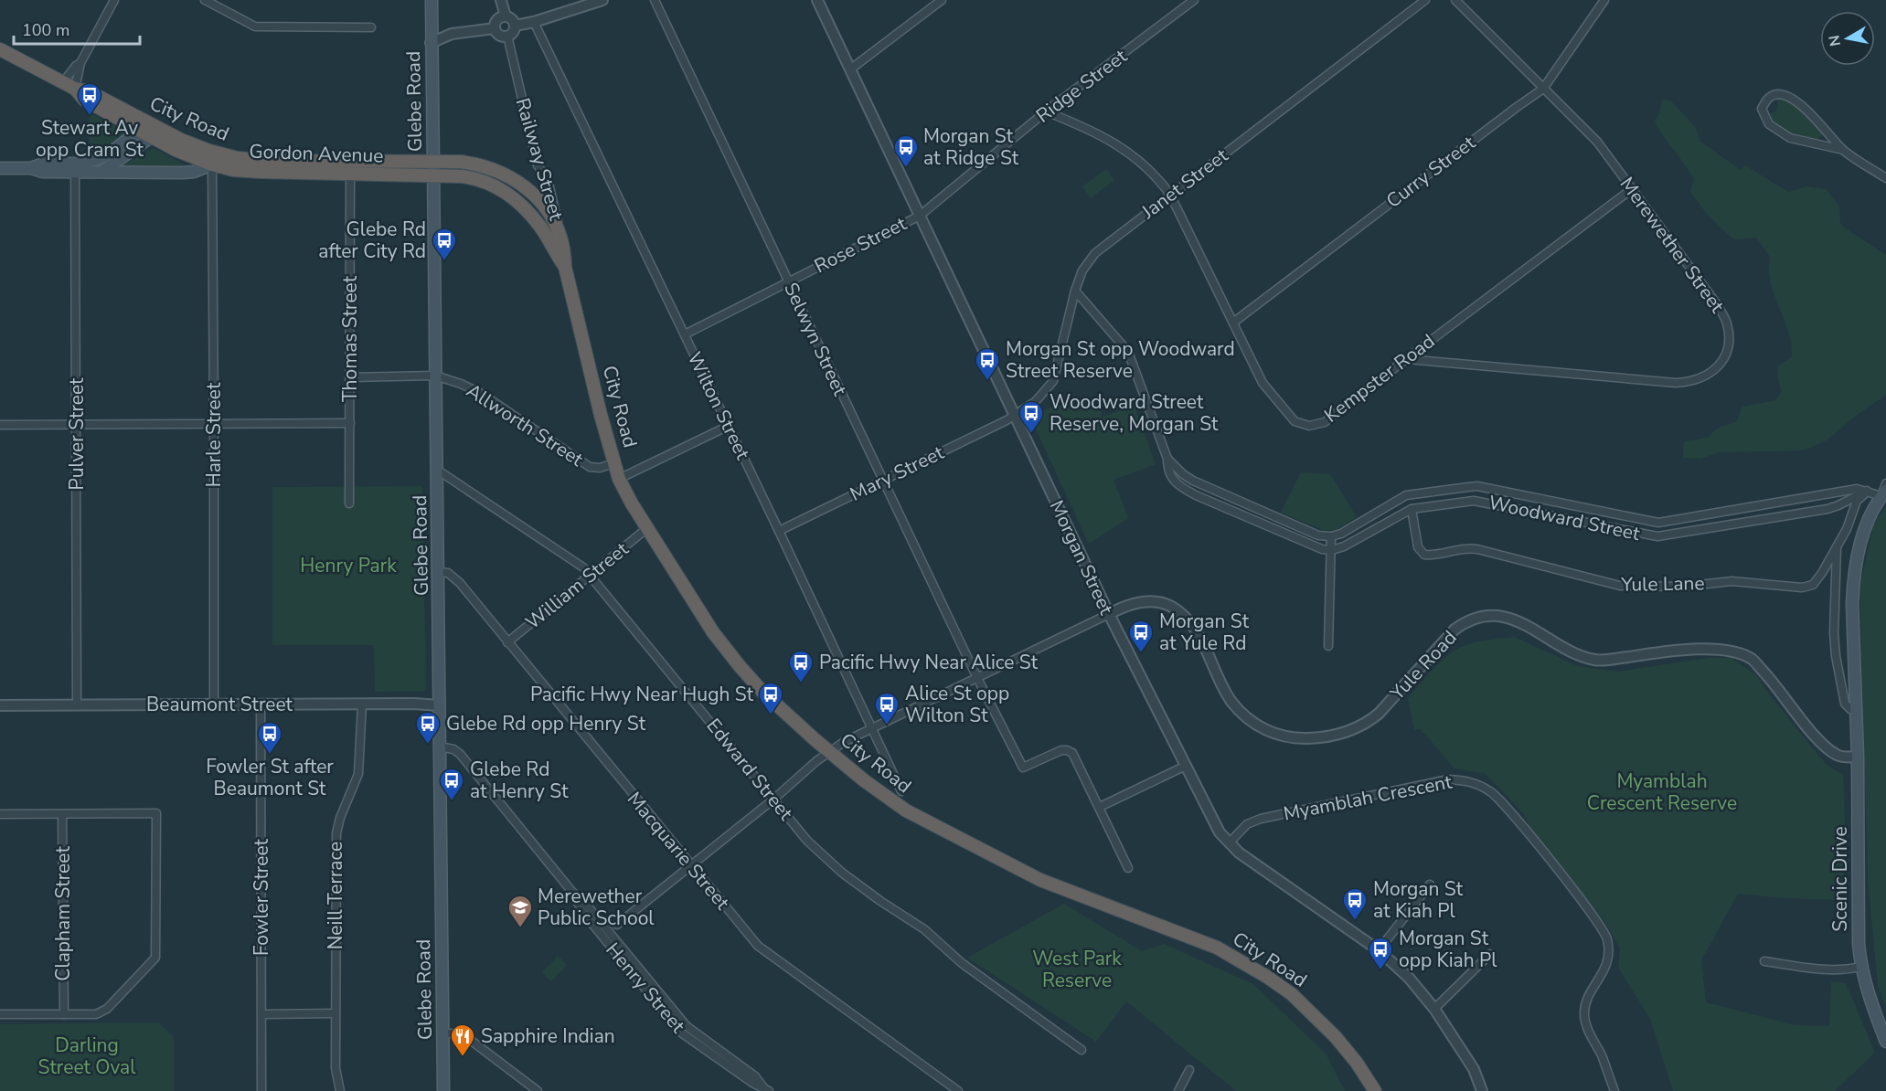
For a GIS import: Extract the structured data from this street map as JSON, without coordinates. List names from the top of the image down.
{
  "streets": {
    "highway": ["City Road", "Gordon Avenue"],
    "main road": ["Glebe Road", "Scenic Drive"],
    "street": [
      "Ridge Street",
      "Railway Street",
      "Curry Street",
      "Janet Street",
      "Rose Street",
      "Merewether Street",
      "Thomas Street",
      "Selwyn Street",
      "Kempster Road",
      "Wilton Street",
      "Allworth Street",
      "Pulver Street",
      "Harle Street",
      "Mary Street",
      "Woodward Street",
      "Morgan Street",
      "Yule Lane",
      "William Street",
      "Yule Road",
      "Beaumont Street",
      "Edward Street",
      "Myamblah Crescent",
      "Macquarie Street",
      "Neill Terrace",
      "Fowler Street",
      "Clapham Street",
      "Henry Street"
    ]
  },
  "crossings": [
    ["Ridge Street", "Rose Street"],
    ["Ridge Street", "Kempster Road"],
    ["Ridge Street", "Morgan Street"],
    ["Glebe Road", "City Road"],
    ["Glebe Road", "Gordon Avenue"],
    ["Glebe Road", "Allworth Street"],
    ["Glebe Road", "Beaumont Street"],
    ["Glebe Road", "Edward Street"],
    ["Glebe Road", "Macquarie Street"],
    ["Glebe Road", "Henry Street"],
    ["City Road", "Gordon Avenue"],
    ["City Road", "Railway Street"],
    ["City Road", "Allworth Street"],
    ["City Road", "William Street"],
    ["Gordon Avenue", "Thomas Street"],
    ["Gordon Avenue", "Pulver Street"],
    ["Gordon Avenue", "Harle Street"],
    ["Curry Street", "Merewether Street"],
    ["Curry Street", "Kempster Road"],
    ["Janet Street", "Kempster Road"],
    ["Janet Street", "Mary Street"],
    ["Janet Street", "Morgan Street"],
    ["Rose Street", "Selwyn Street"],
    ["Rose Street", "Wilton Street"],
    ["Rose Street", "Morgan Street"],
    ["Merewether Street", "Kempster Road"],
    ["Thomas Street", "Allworth Street"],
    ["Selwyn Street", "Mary Street"],
    ["Wilton Street", "Mary Street"],
    ["Pulver Street", "Beaumont Street"],
    ["Harle Street", "Beaumont Street"],
    ["Mary Street", "Morgan Street"],
    ["Woodward Street", "Yule Lane"],
    ["Woodward Street", "Scenic Drive"],
    ["Morgan Street", "Yule Road"],
    ["Morgan Street", "Myamblah Crescent"],
    ["William Street", "Edward Street"],
    ["William Street", "Macquarie Street"],
    ["Yule Road", "Scenic Drive"],
    ["Beaumont Street", "Neill Terrace"],
    ["Beaumont Street", "Fowler Street"]
  ],
  "parks": [
    "Henry Park",
    "Myamblah Crescent Reserve",
    "West Park Reserve",
    "Darling Street Oval"
  ],
  "places": {
    "bus stop": [
      "Stewart Av opp Cram St",
      "Morgan St at Ridge St",
      "Glebe Rd after City Rd",
      "Morgan St opp Woodward Street Reserve",
      "Woodward Street Reserve, Morgan St",
      "Morgan St at Yule Rd",
      "Pacific Hwy Near Alice St",
      "Pacific Hwy Near Hugh St",
      "Alice St opp Wilton St",
      "Glebe Rd opp Henry St",
      "Fowler St after Beaumont St",
      "Glebe Rd at Henry St",
      "Morgan St at Kiah Pl",
      "Morgan St opp Kiah Pl"
    ],
    "school or university": ["Merewether Public School"],
    "restaurant": ["Sapphire Indian"]
  },
  "scale_bar": "100 m",
  "north": "left"
}
